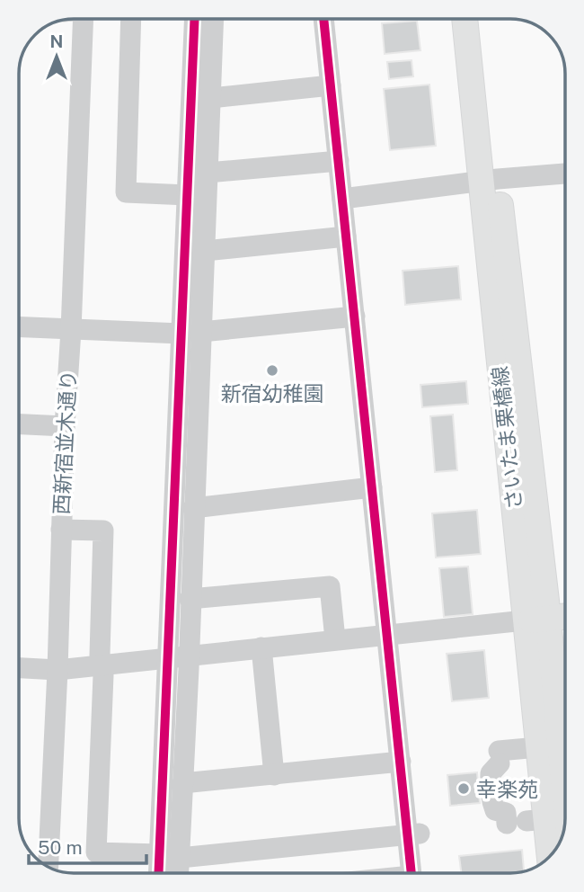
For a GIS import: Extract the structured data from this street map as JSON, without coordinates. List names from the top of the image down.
{
  "streets": {
    "main road": ["さいたま栗橋線"],
    "street": ["西新宿並木通り"]
  },
  "places": ["新宿幼稚園", "幸楽苑"],
  "scale_bar": "50 m",
  "north": "top"
}
